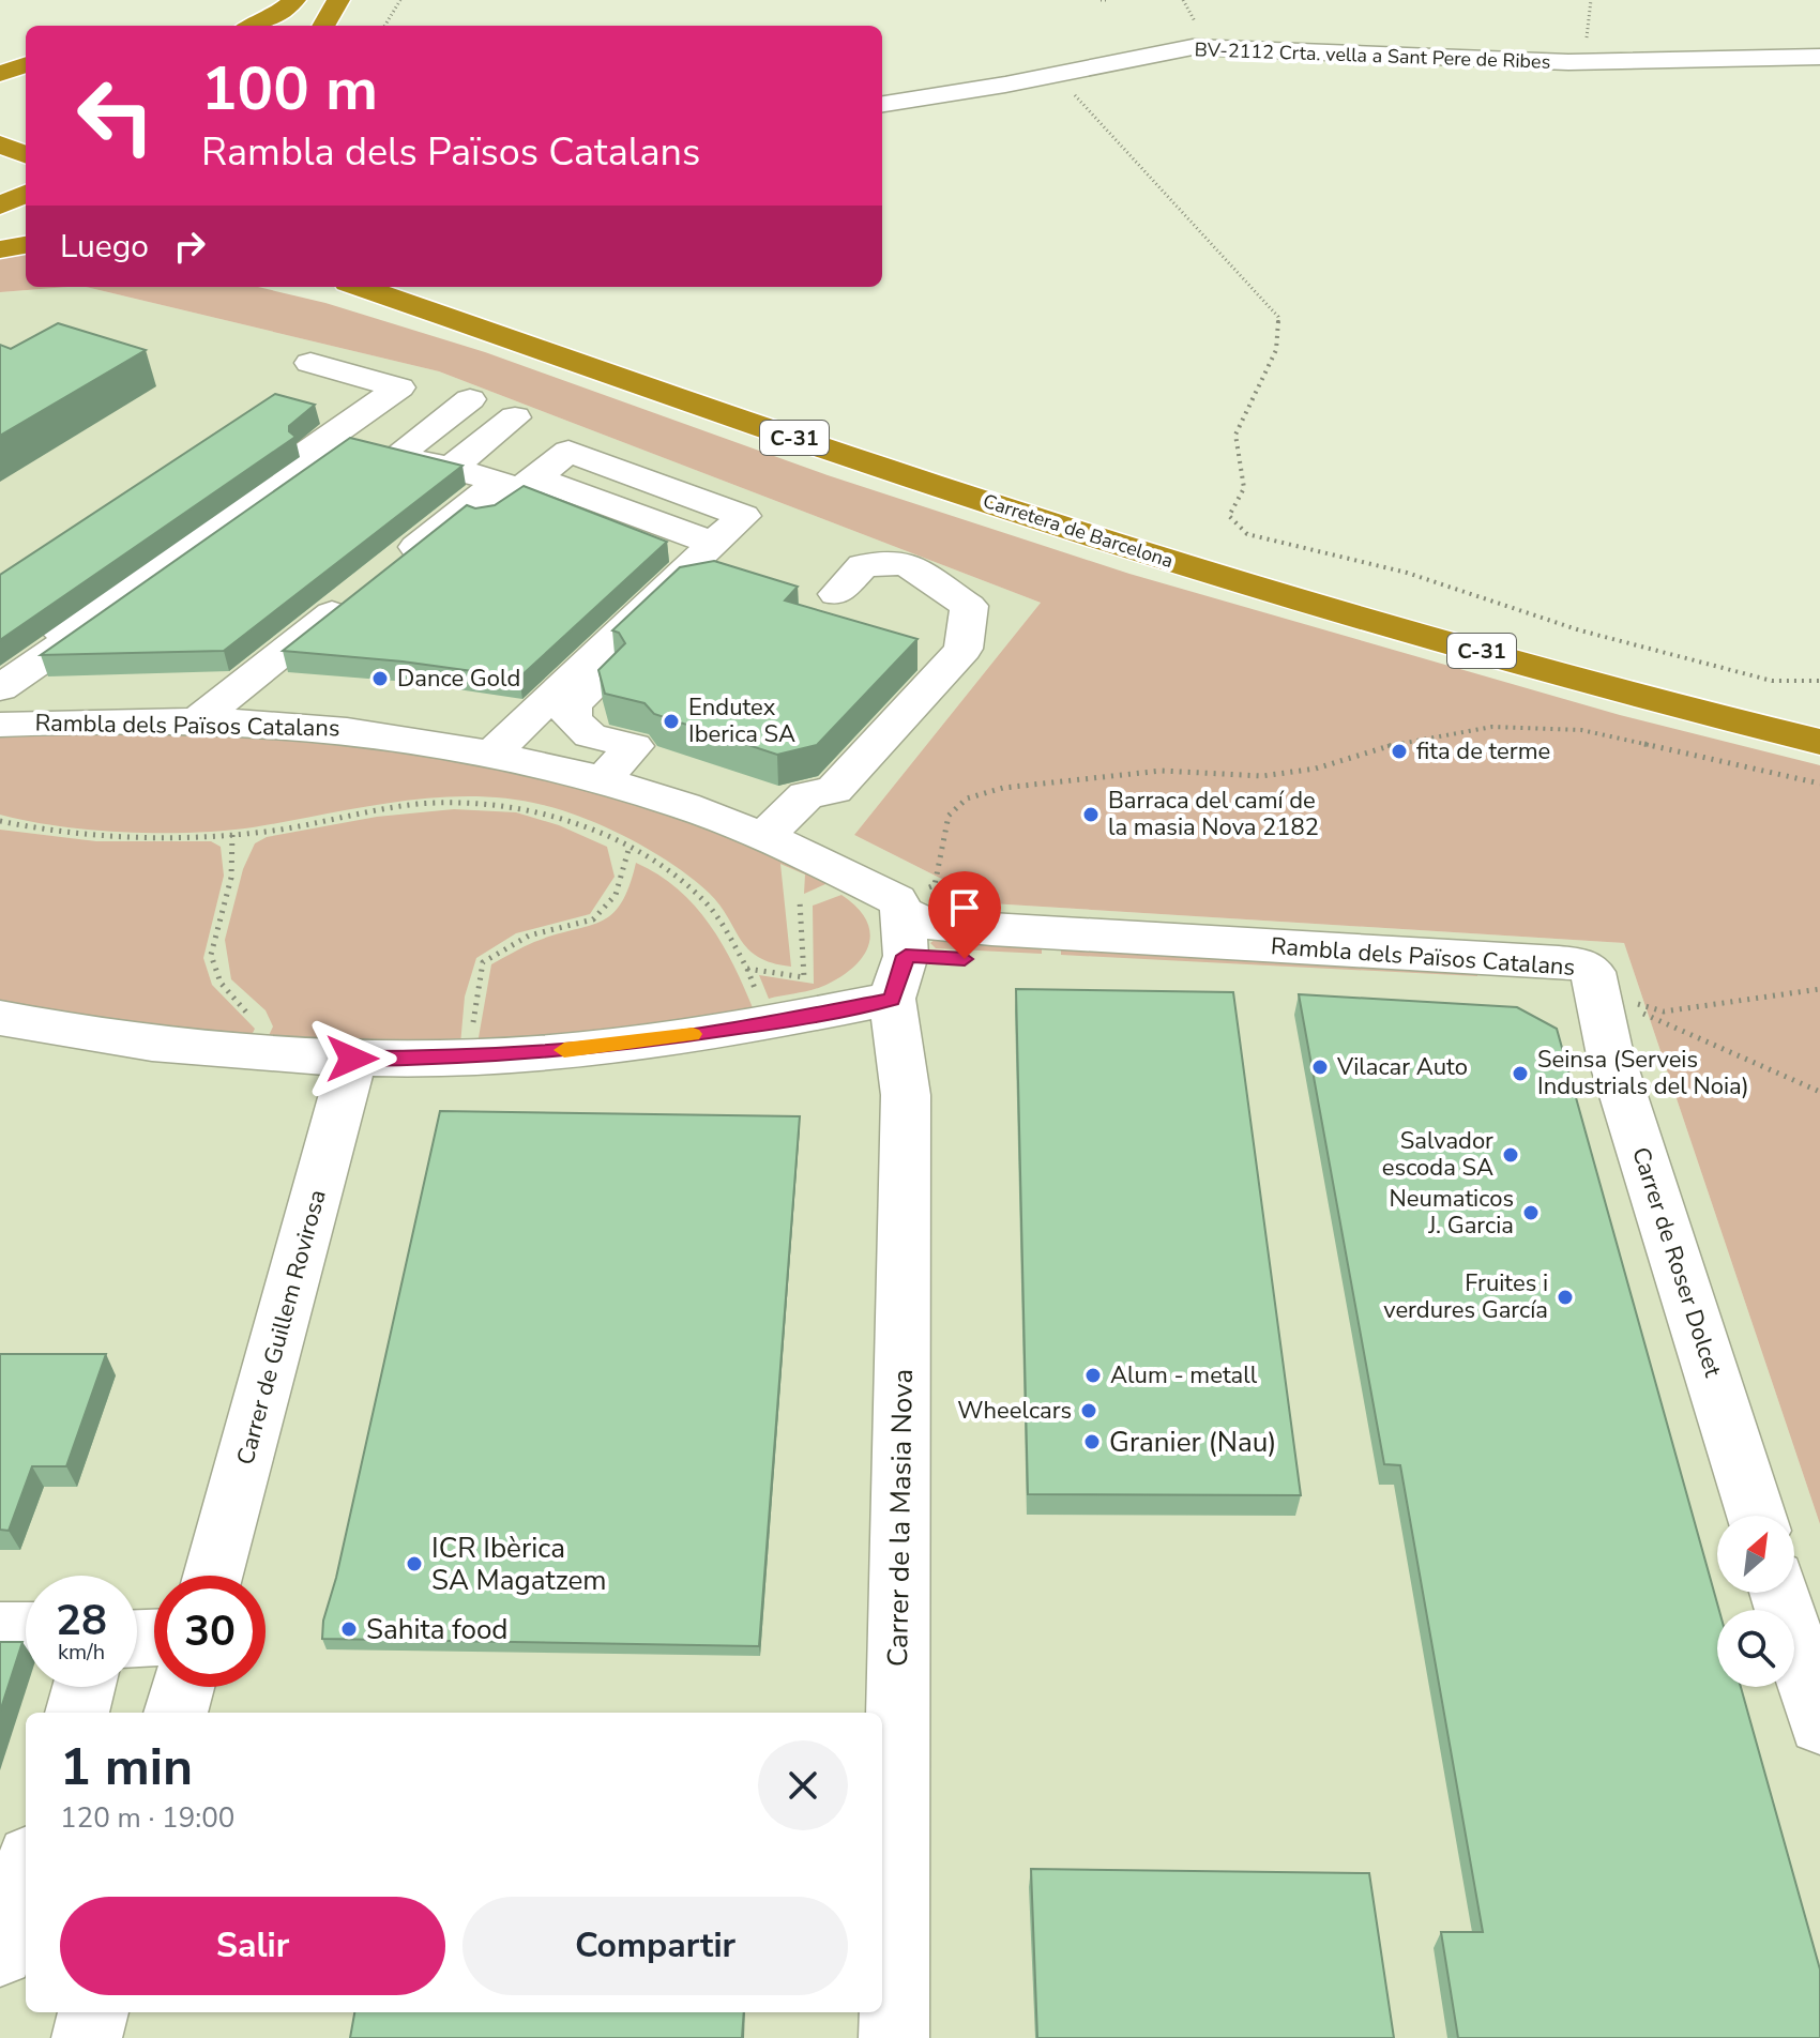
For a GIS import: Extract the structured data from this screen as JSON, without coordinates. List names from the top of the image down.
{
  "streets": {
    "highway": ["C-31", "Carretera de Barcelona"],
    "street": [
      "BV-2112 Crta. vella a Sant Pere de Ribes",
      "Rambla dels Països Catalans",
      "Carrer de Roser Dolcet",
      "Carrer de Guillem Rovirosa",
      "Carrer de la Masia Nova"
    ]
  },
  "crossings": [
    ["Rambla dels Països Catalans", "Carrer de Roser Dolcet"],
    ["Rambla dels Països Catalans", "Carrer de Guillem Rovirosa"],
    ["Rambla dels Països Catalans", "Carrer de la Masia Nova"]
  ],
  "places": [
    "Dance Gold",
    "Endutex Iberica SA",
    "fita de terme",
    "Barraca del camí de la masia Nova 2182",
    "Vilacar Auto",
    "Seinsa (Serveis Industrials del Noia)",
    "Salvador escoda SA",
    "Neumaticos J. Garcia",
    "Fruites i verdures García",
    "Alum - metall",
    "Wheelcars",
    "Granier (Nau)",
    "ICR Ibèrica SA Magatzem",
    "Sahita food"
  ],
  "north": "top right",
  "page": {
    "turn": ["100 m", "Rambla dels Països Catalans"],
    "then": "Luego",
    "speed": "28 km/h",
    "limit": "30",
    "heading": ["1 min", "120 m · 19:00"],
    "buttons": ["Salir", "Compartir"]
  }
}
